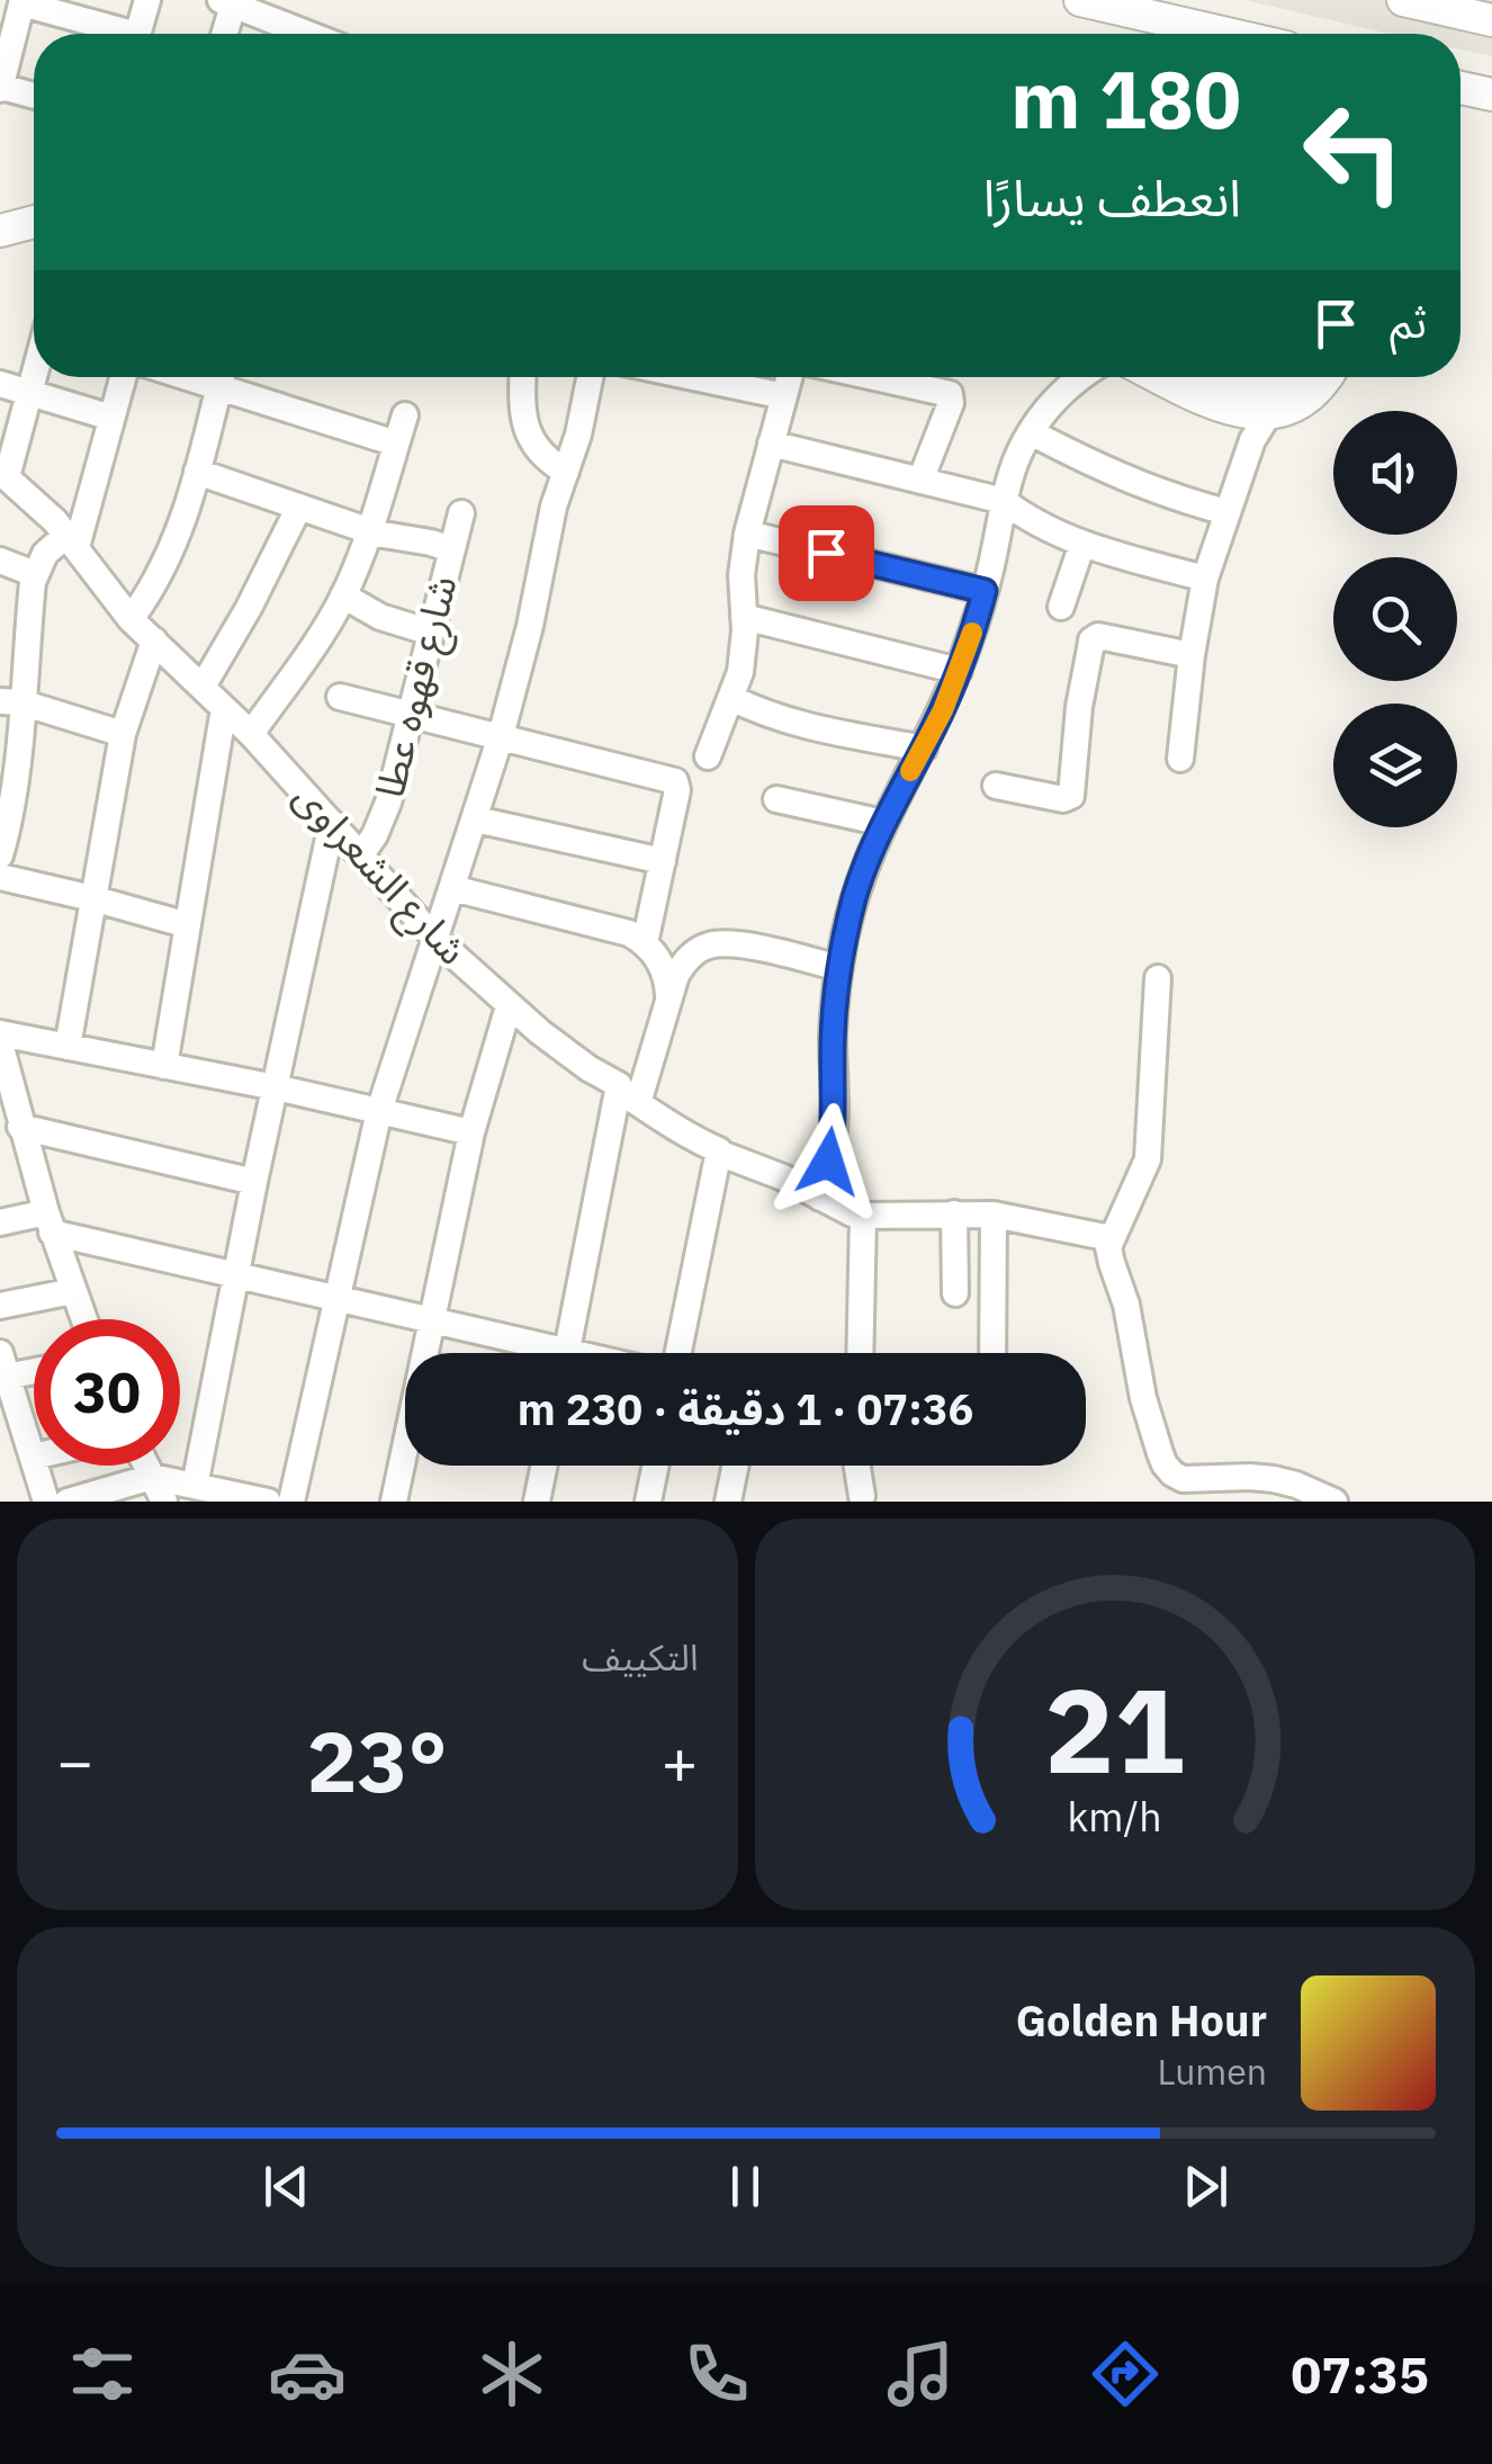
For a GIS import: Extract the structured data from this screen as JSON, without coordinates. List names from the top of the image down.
{
  "streets": {
    "street": ["شارع قهوه عطا", "شارع الشعراوى"]
  },
  "crossings": [
    ["شارع قهوه عطا", "شارع الشعراوى"]
  ],
  "page": {
    "turn": ["180 m", "انعطف يسارًا"],
    "then": "ثم",
    "limit": "30",
    "trip": "07:36 · 1 دقيقة · 230 m",
    "tile": "التكييف",
    "heat": ["−", "23°", "+"],
    "song": ["Golden Hour", "Lumen"],
    "tabs": "07:35",
    "gauge": ["21", "km/h"]
  }
}
